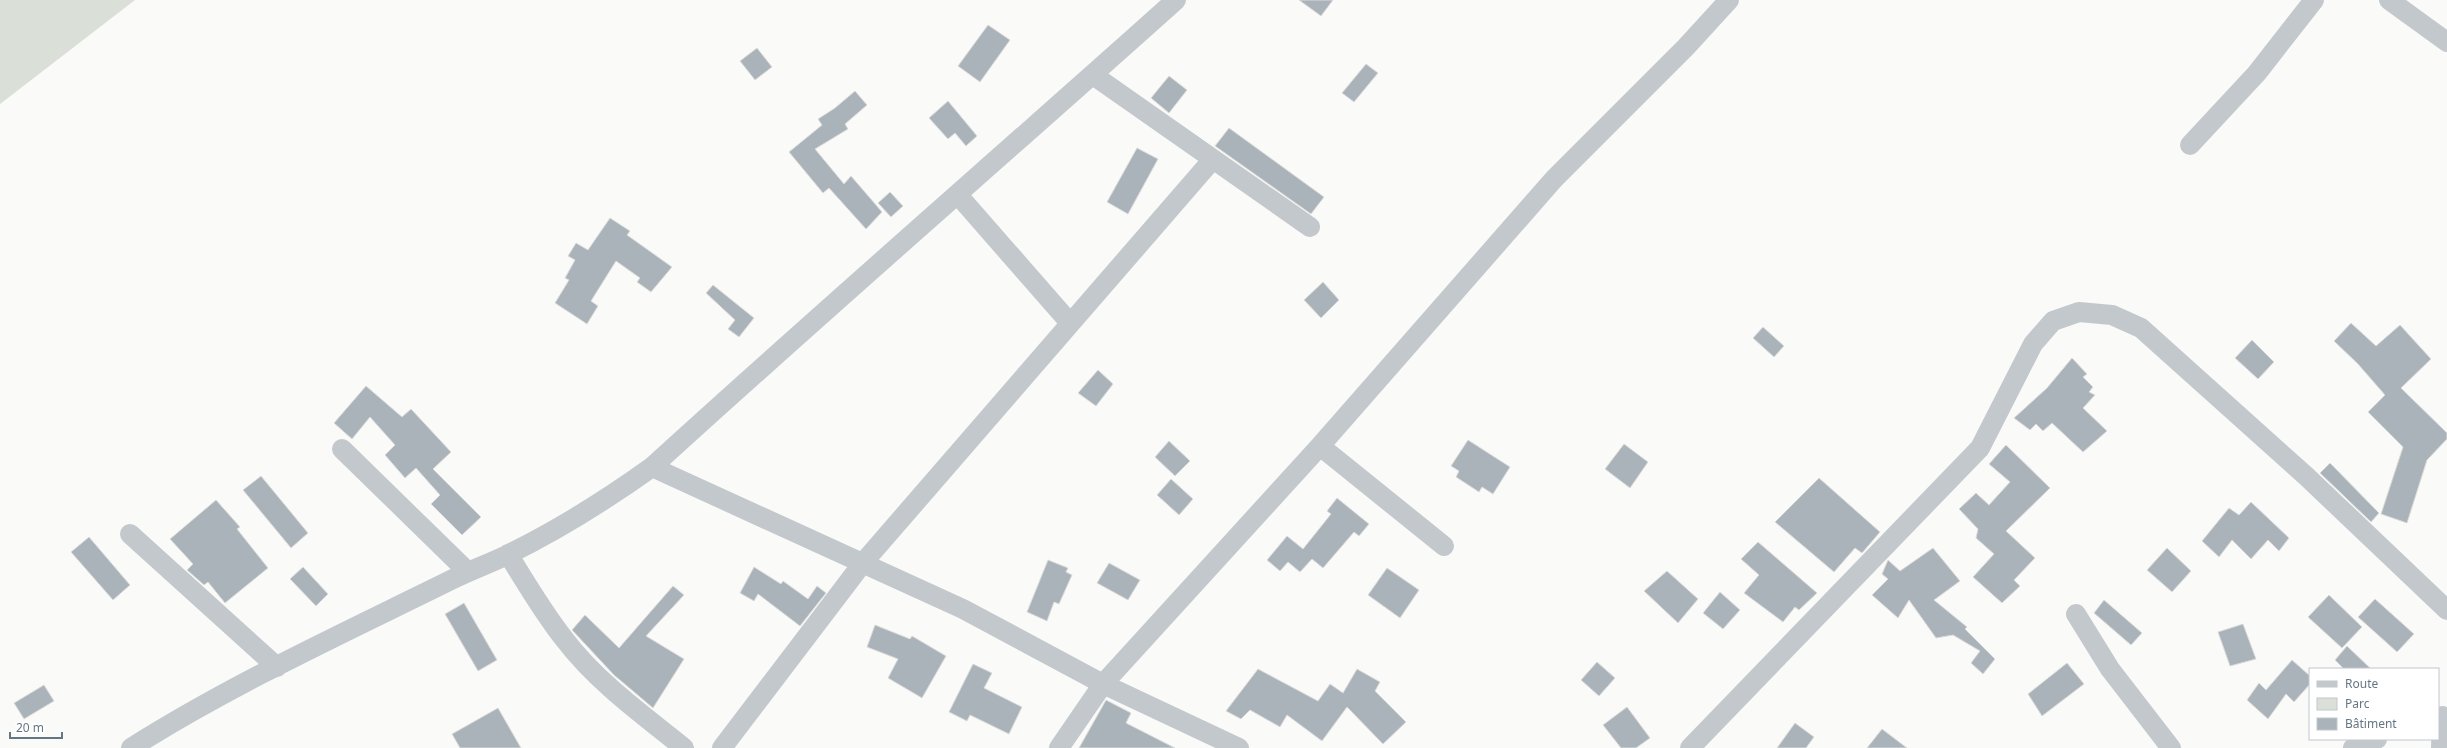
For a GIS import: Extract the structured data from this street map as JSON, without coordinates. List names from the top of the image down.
{
  "legend": ["Route", "Parc", "Bâtiment"],
  "scale_bar": "20 m"
}
